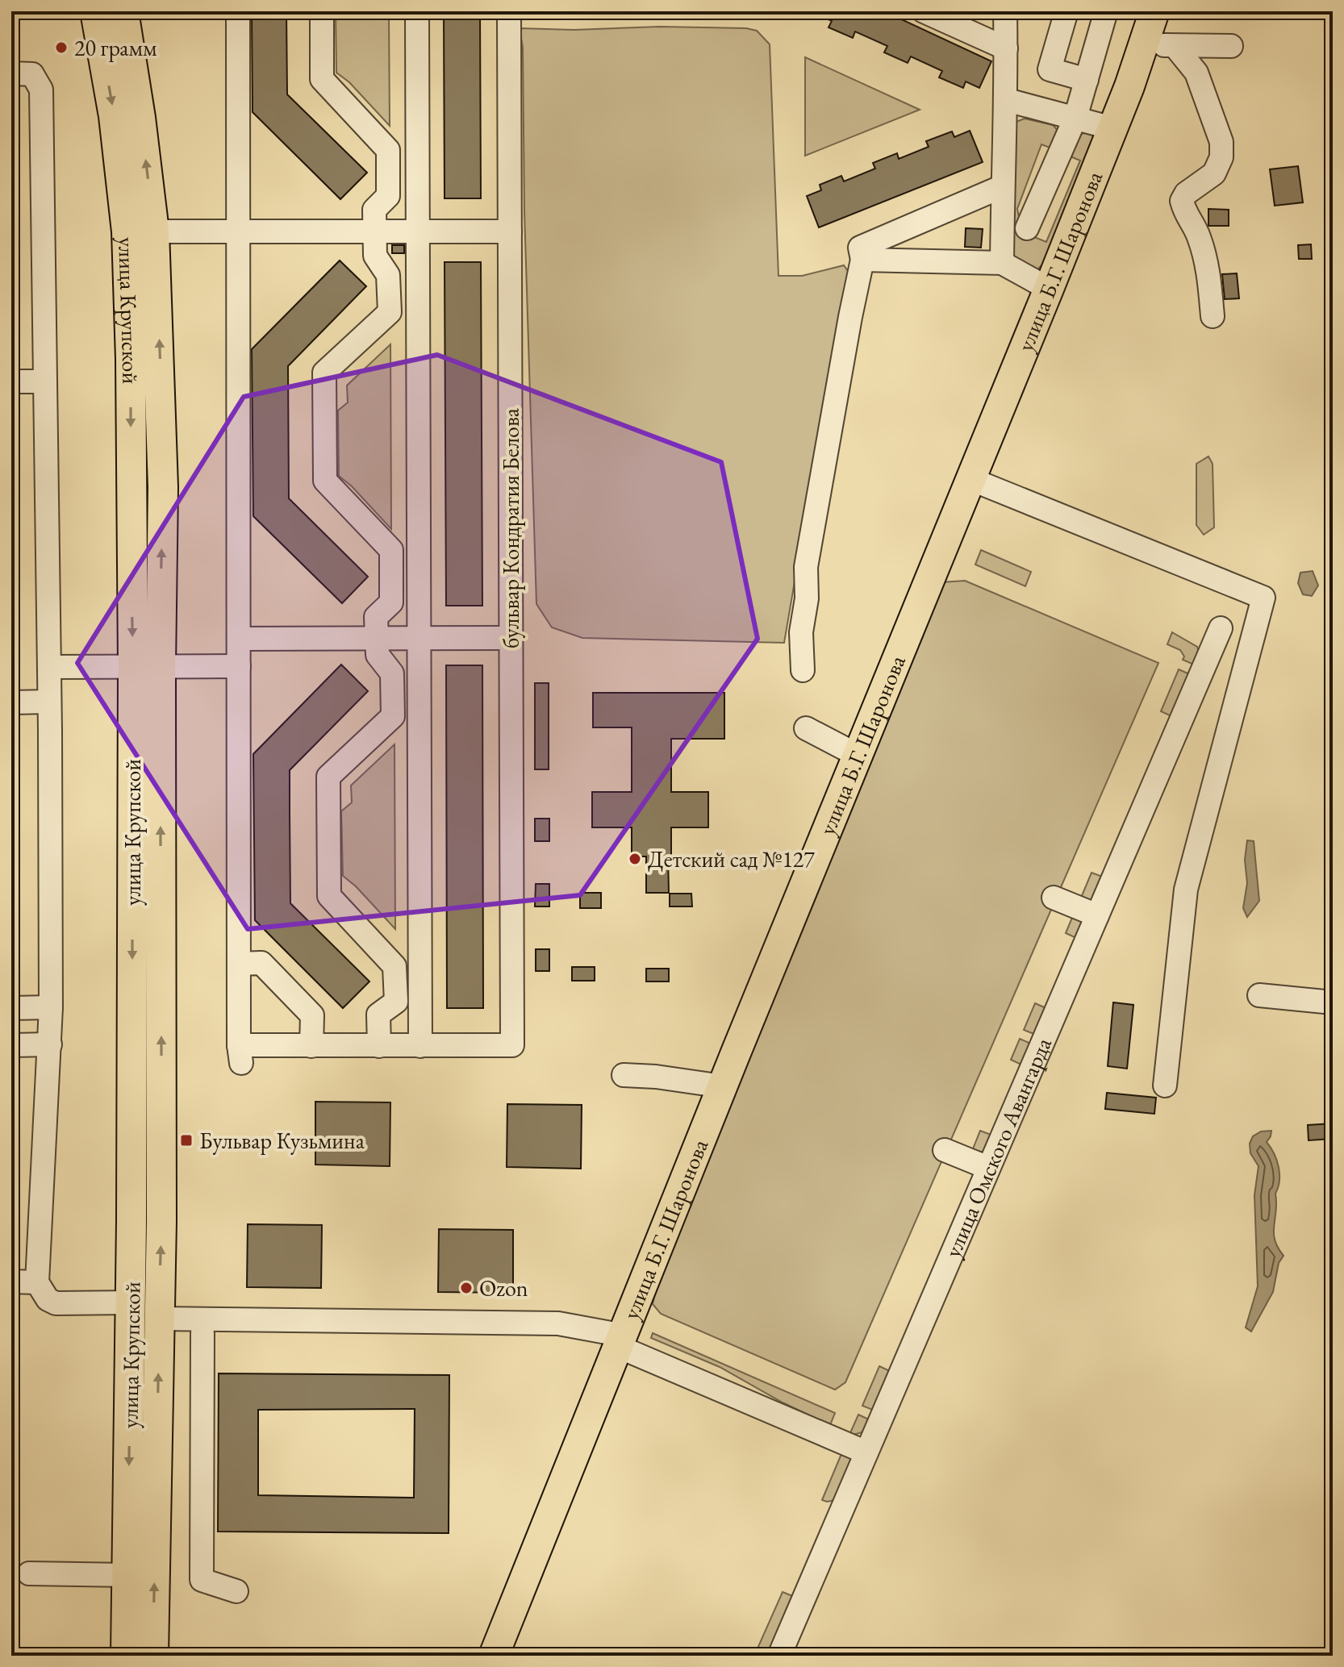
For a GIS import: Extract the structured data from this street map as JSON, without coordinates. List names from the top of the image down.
{
  "streets": {
    "main road": ["улица Б.Г. Шаронова", "улица Крупской"],
    "street": ["бульвар Кондратия Белова", "улица Омского Авангарда"]
  },
  "places": {
    "other": ["20 грамм", "Детский сад №127", "Ozon"],
    "transit": ["Бульвар Кузьмина"]
  }
}
